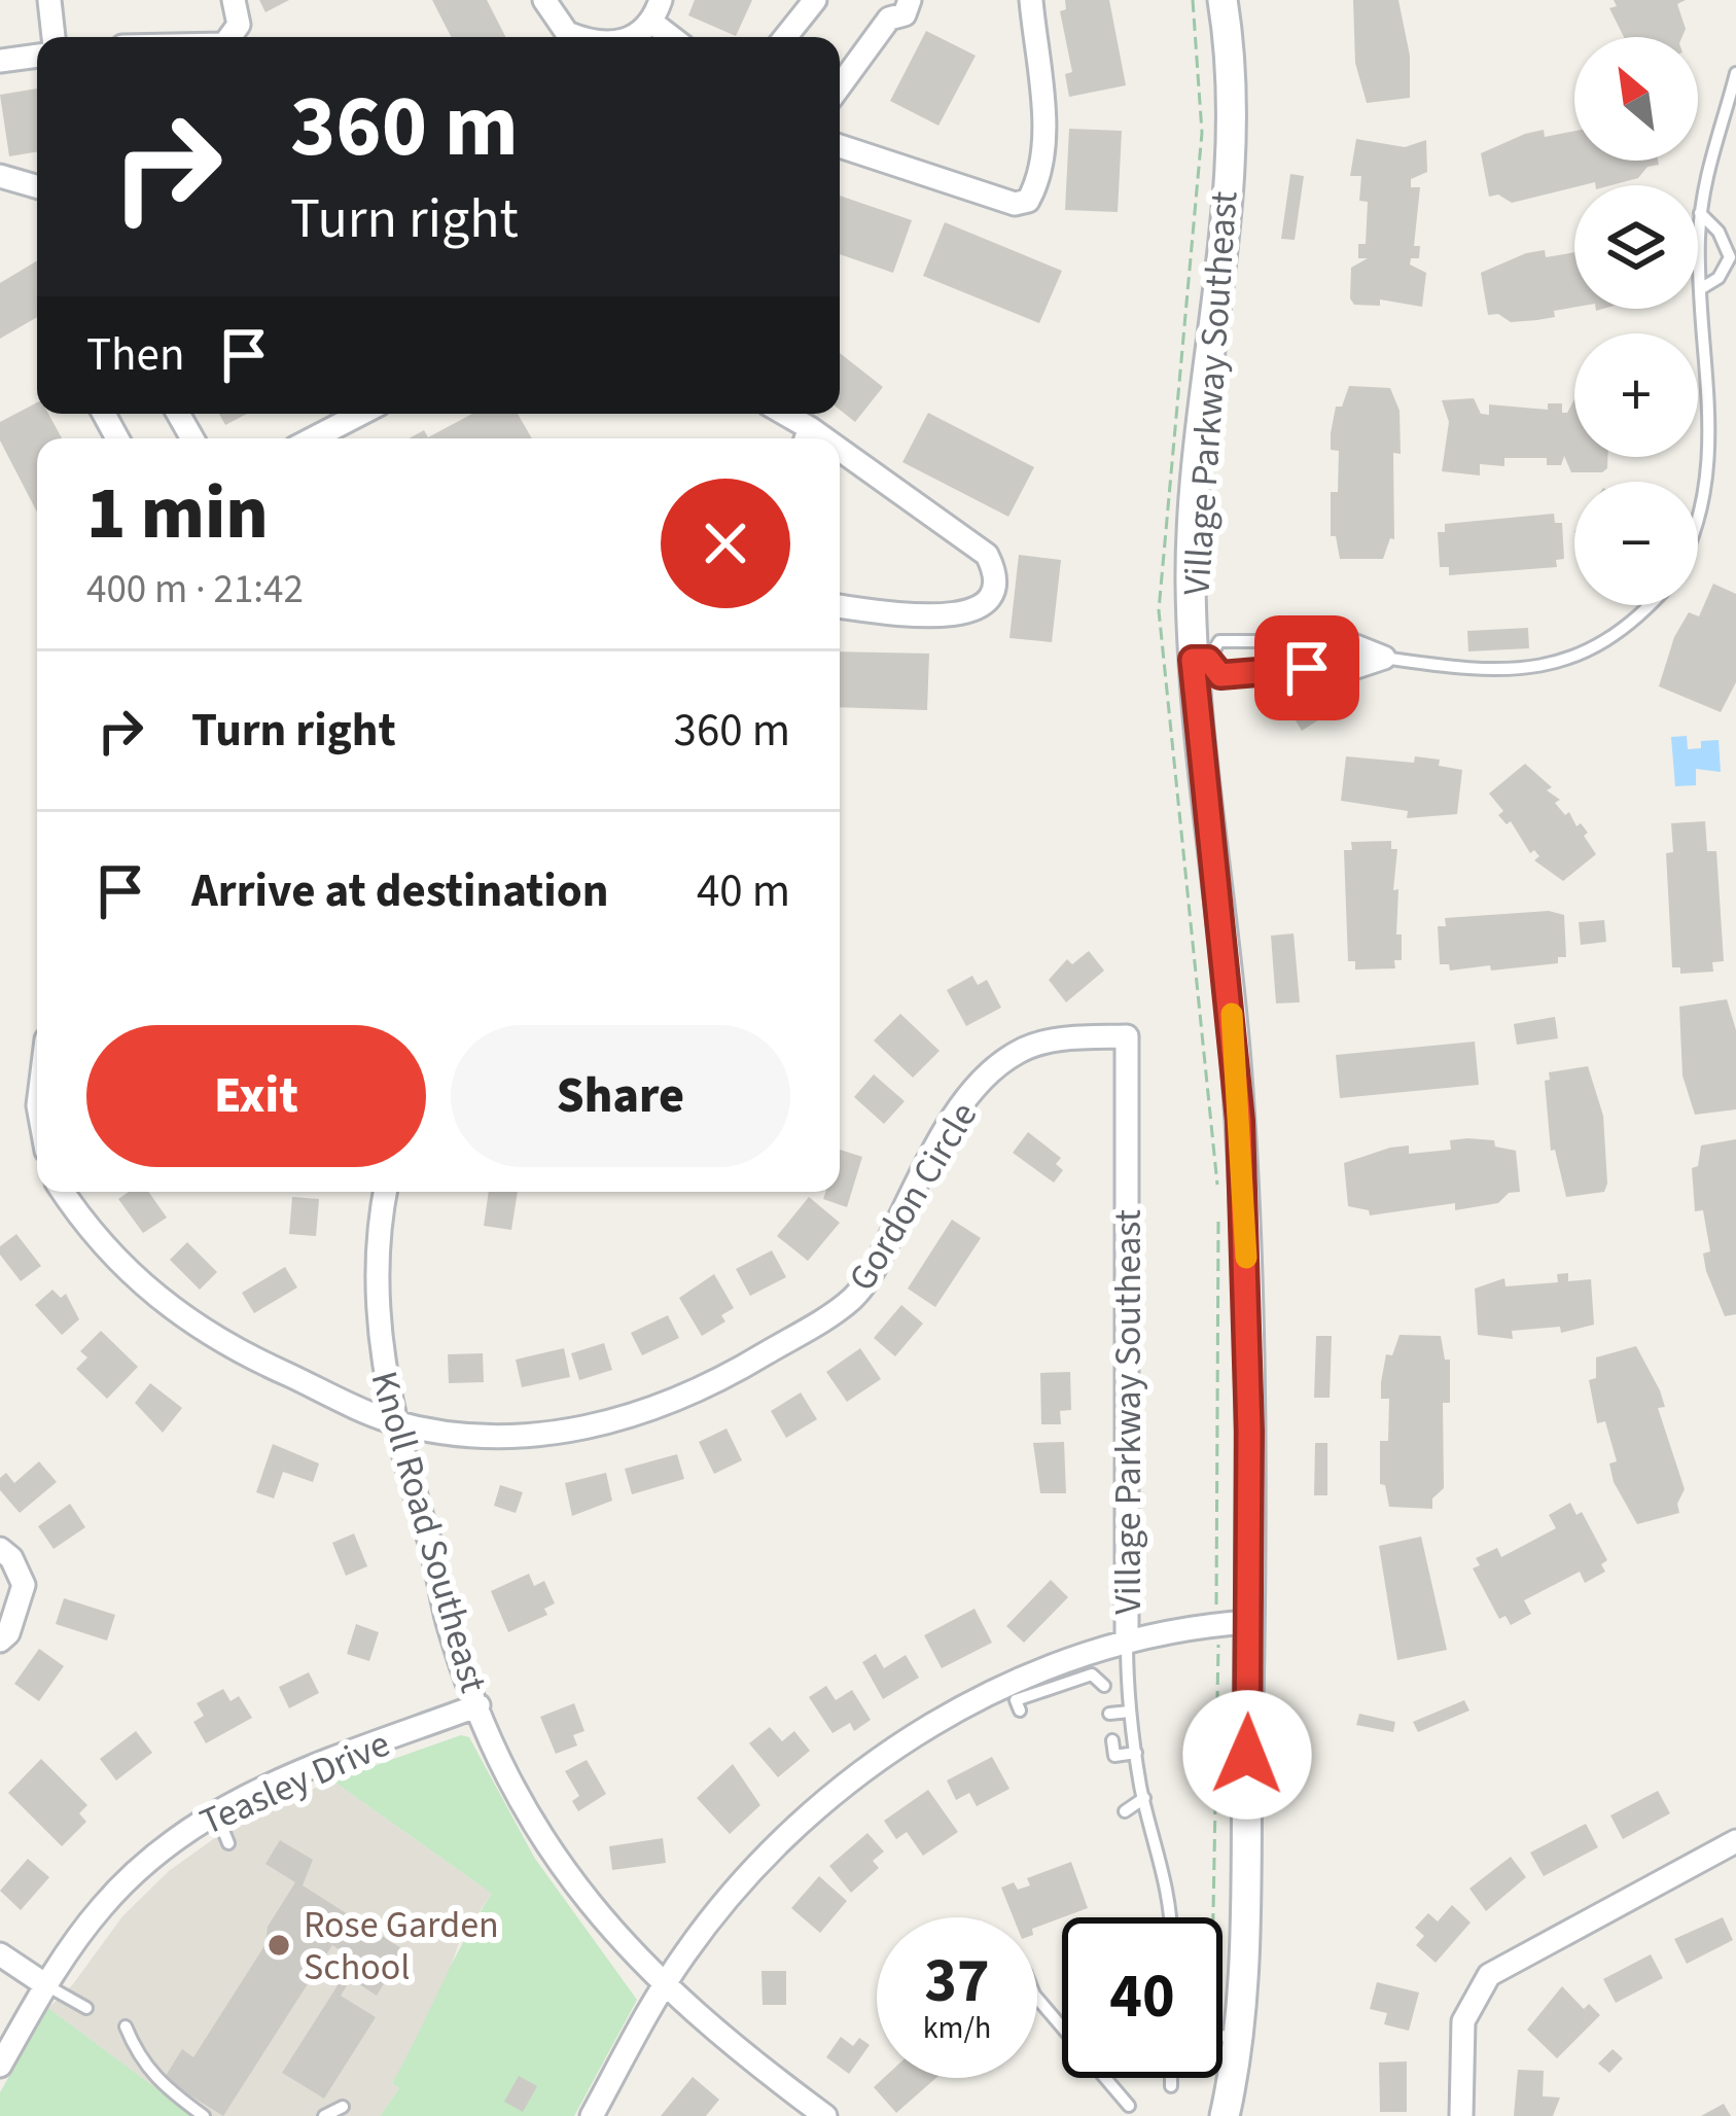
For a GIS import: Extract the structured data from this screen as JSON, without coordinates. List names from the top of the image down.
{
  "streets": {
    "street": [
      "Village Parkway Southeast",
      "Gordon Circle",
      "Knoll Road Southeast",
      "Teasley Drive"
    ]
  },
  "crossings": [
    ["Village Parkway Southeast", "Gordon Circle"],
    ["Gordon Circle", "Knoll Road Southeast"],
    ["Knoll Road Southeast", "Teasley Drive"]
  ],
  "places": ["Rose Garden School"],
  "north": "top left",
  "page": {
    "map_buttons": ["+", "−"],
    "turn": ["360 m", "Turn right"],
    "then": "Then",
    "heading": ["1 min", "400 m · 21:42"],
    "list": [
      {
        "name": "Turn right",
        "value": "360 m"
      },
      {
        "name": "Arrive at destination",
        "value": "40 m"
      }
    ],
    "buttons": ["Exit", "Share"],
    "speed": "37 km/h",
    "limit": "40"
  }
}
